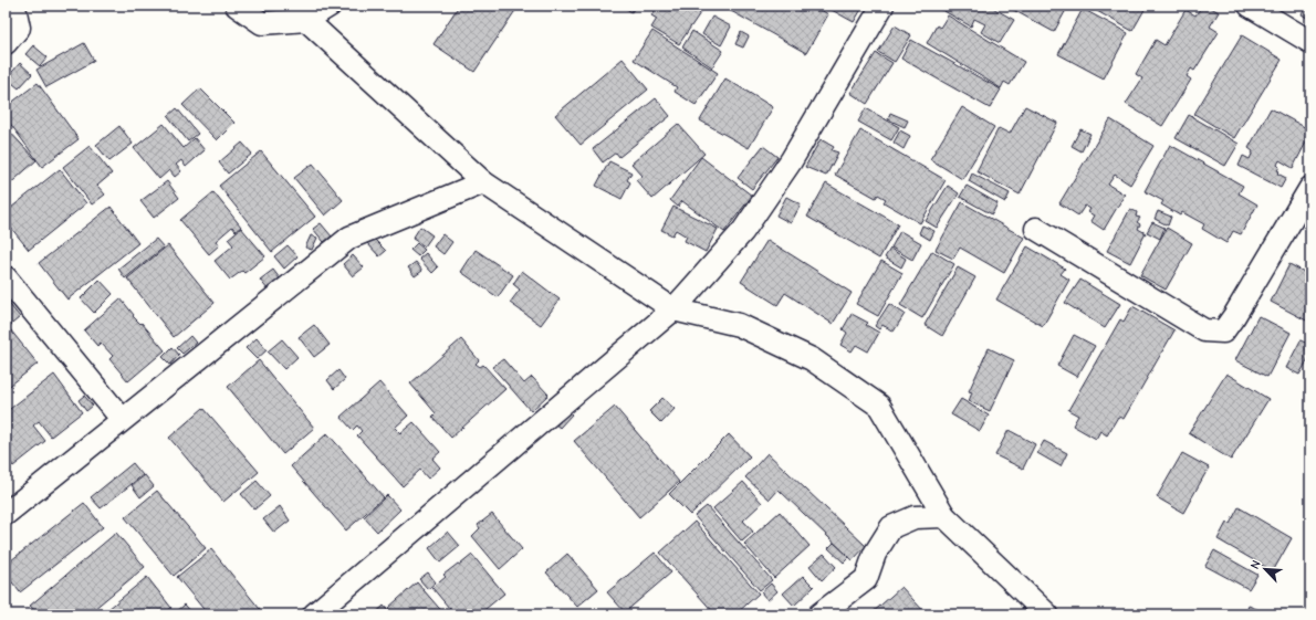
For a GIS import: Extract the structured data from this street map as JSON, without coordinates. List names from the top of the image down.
{
  "north": "top left"
}
